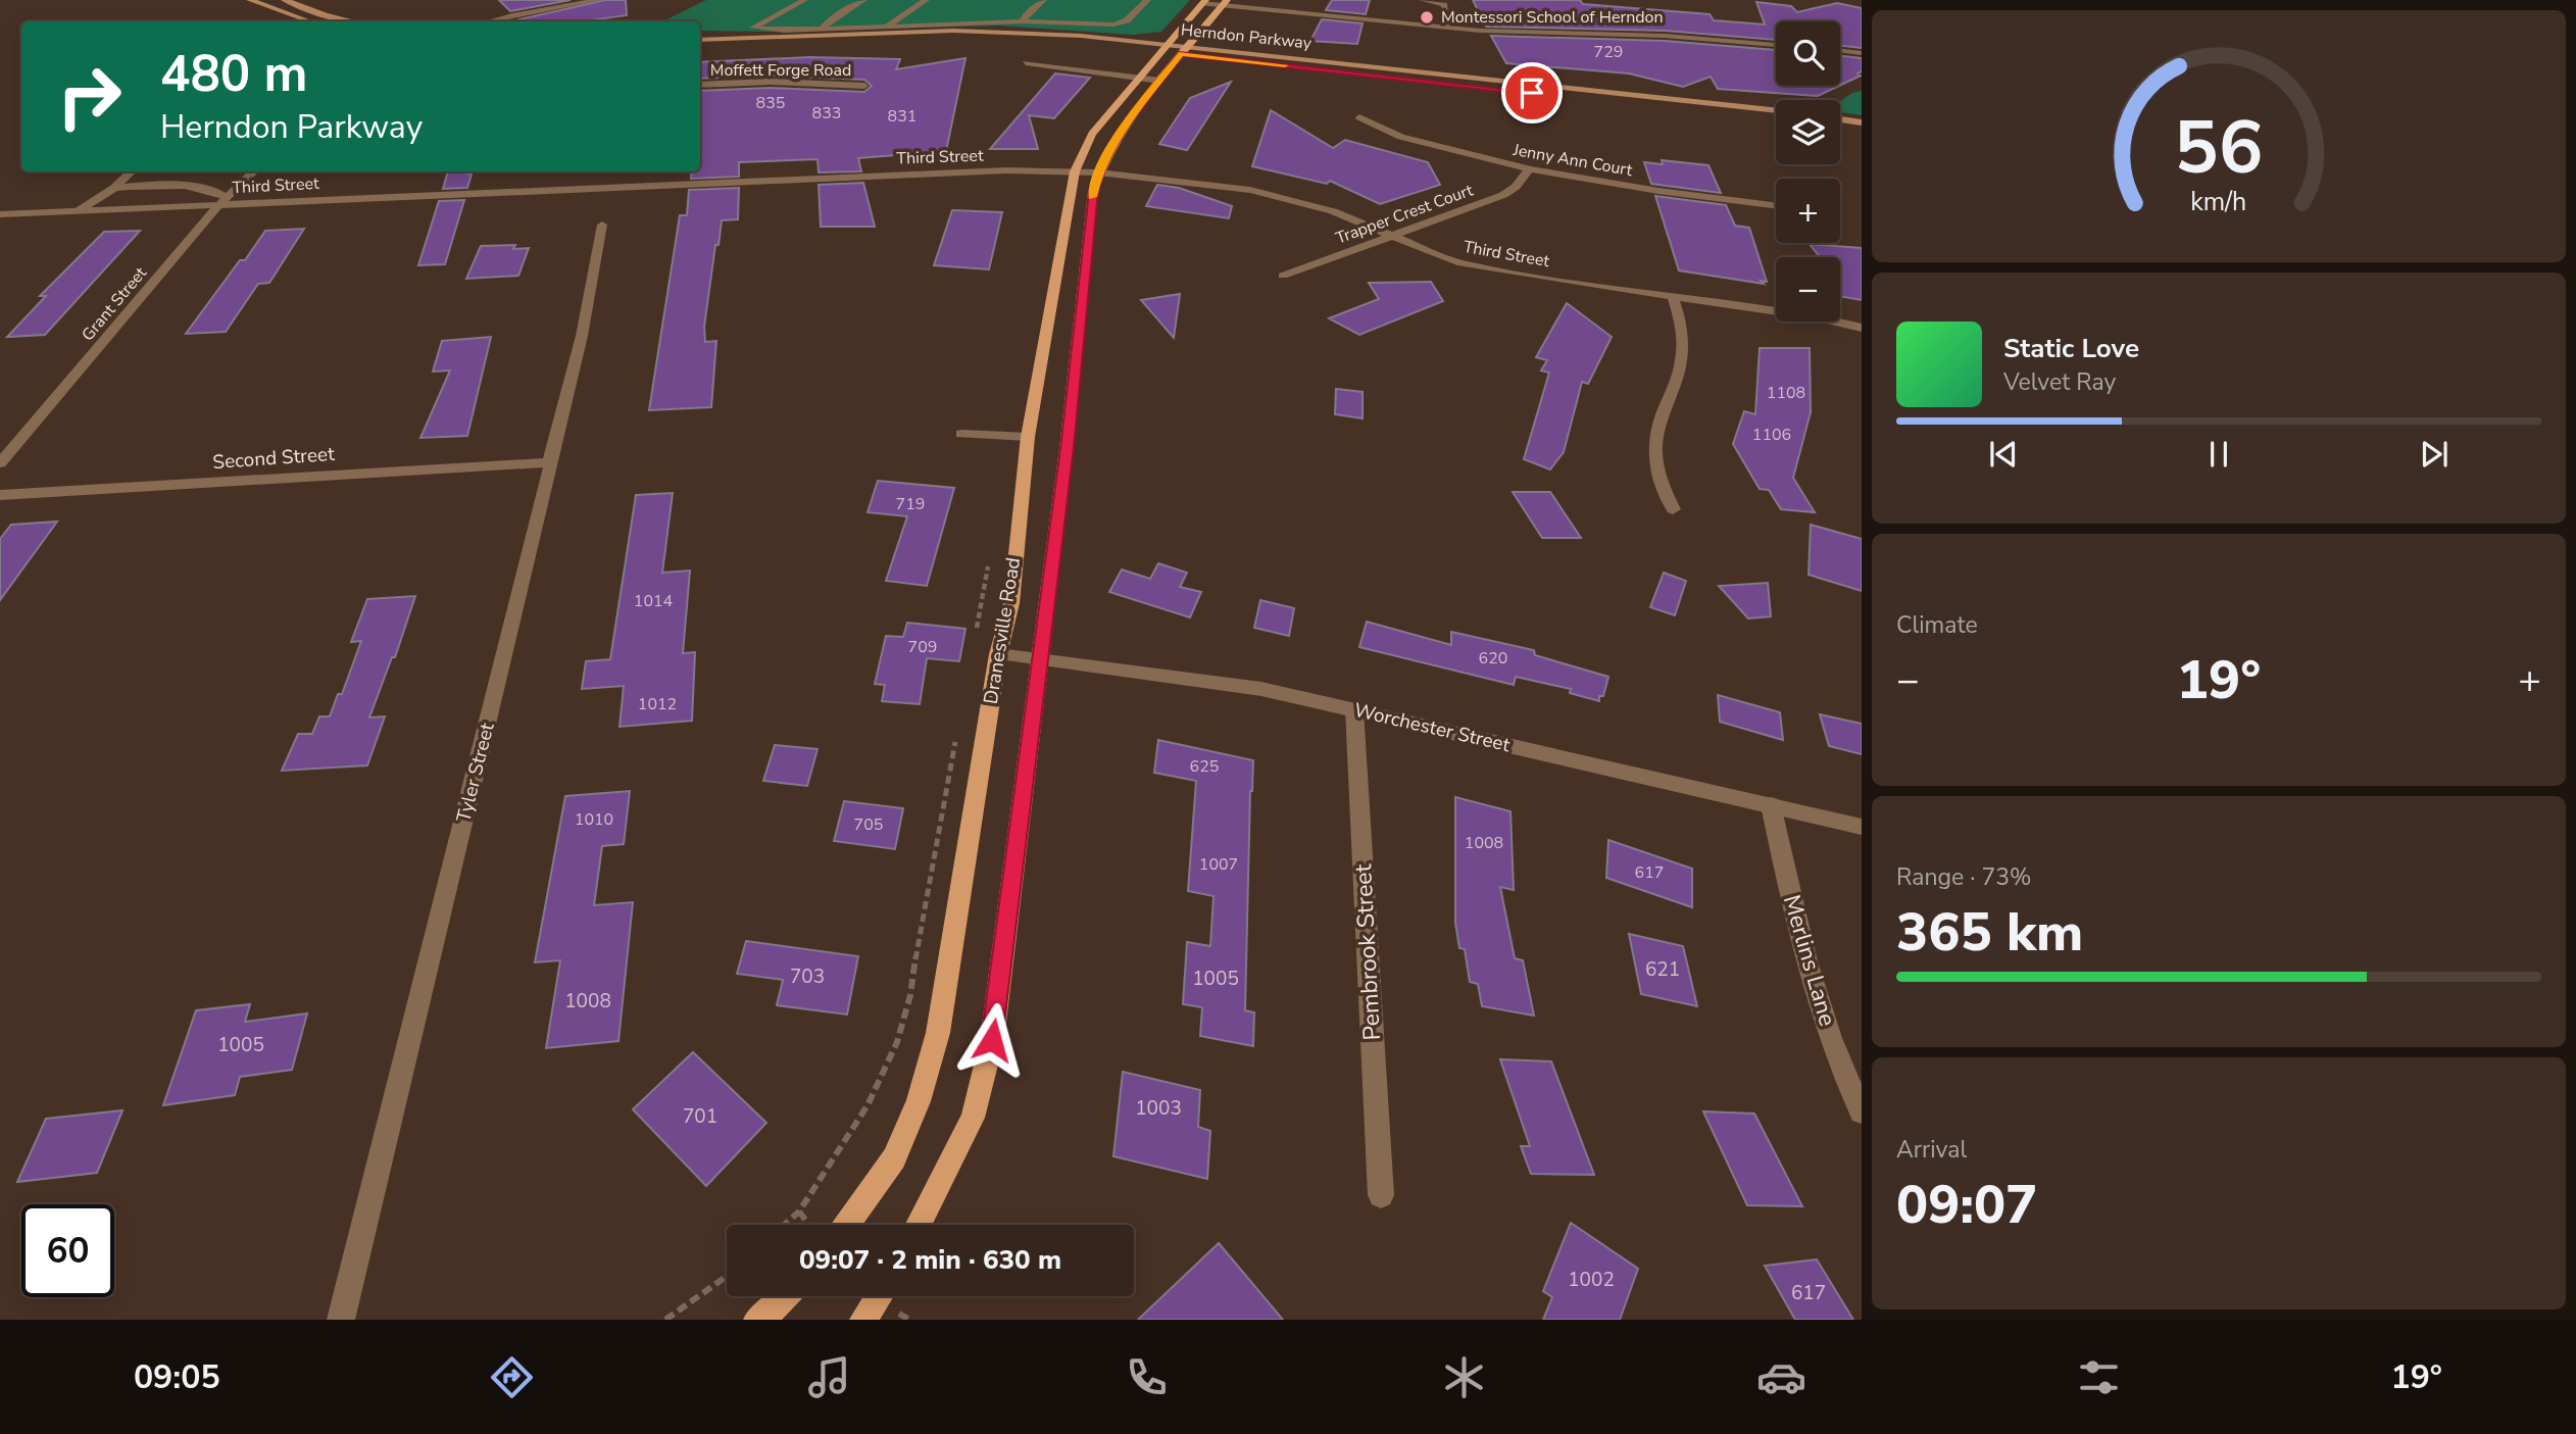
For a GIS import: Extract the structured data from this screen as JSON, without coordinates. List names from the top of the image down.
{
  "streets": {
    "main road": ["Herndon Parkway", "Dranesville Road"],
    "street": [
      "Moffett Forge Road",
      "Third Street",
      "Jenny Ann Court",
      "Trapper Crest Court",
      "Grant Street",
      "Second Street",
      "Worchester Street",
      "Tyler Street",
      "Pembrook Street",
      "Merlins Lane"
    ]
  },
  "crossings": [
    ["Herndon Parkway", "Dranesville Road"],
    ["Third Street", "Trapper Crest Court"],
    ["Third Street", "Grant Street"],
    ["Third Street", "Dranesville Road"],
    ["Jenny Ann Court", "Trapper Crest Court"],
    ["Second Street", "Tyler Street"],
    ["Dranesville Road", "Worchester Street"],
    ["Worchester Street", "Pembrook Street"],
    ["Worchester Street", "Merlins Lane"]
  ],
  "places": ["Montessori School of Herndon"],
  "house_numbers": [
    "729",
    "835",
    "833",
    "831",
    "1108",
    "1106",
    "719",
    "1014",
    "709",
    "620",
    "1012",
    "625",
    "1010",
    "705",
    "1008",
    "1007",
    "617",
    "621",
    "703",
    "1005",
    "1008",
    "1005",
    "1003",
    "701",
    "1002",
    "617"
  ],
  "page": {
    "map_buttons": ["+", "−"],
    "turn": ["480 m", "Herndon Parkway"],
    "song": ["Static Love", "Velvet Ray"],
    "tile": [
      "Climate",
      ["Range · 73%", "365 km"],
      ["Arrival", "09:07"]
    ],
    "heat": ["−", "19°", "+"],
    "limit": "60",
    "trip": "09:07 · 2 min · 630 m",
    "tabs": ["09:05", "19°"],
    "gauge": ["56", "km/h"]
  }
}
